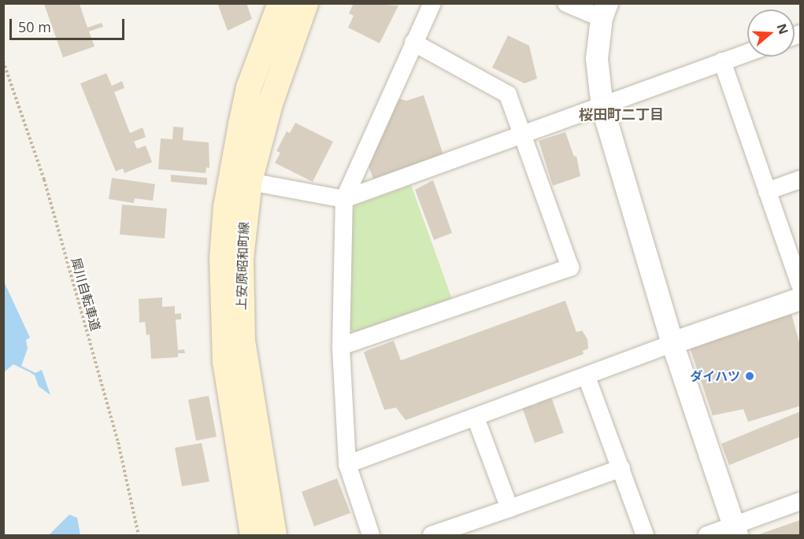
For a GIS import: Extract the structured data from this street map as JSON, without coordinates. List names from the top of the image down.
{
  "streets": {
    "main road": ["上安原昭和町線"],
    "path": ["犀川自転車道"]
  },
  "districts": ["桜田町二丁目"],
  "places": ["ダイハツ"],
  "scale_bar": "50 m",
  "north": "right"
}
